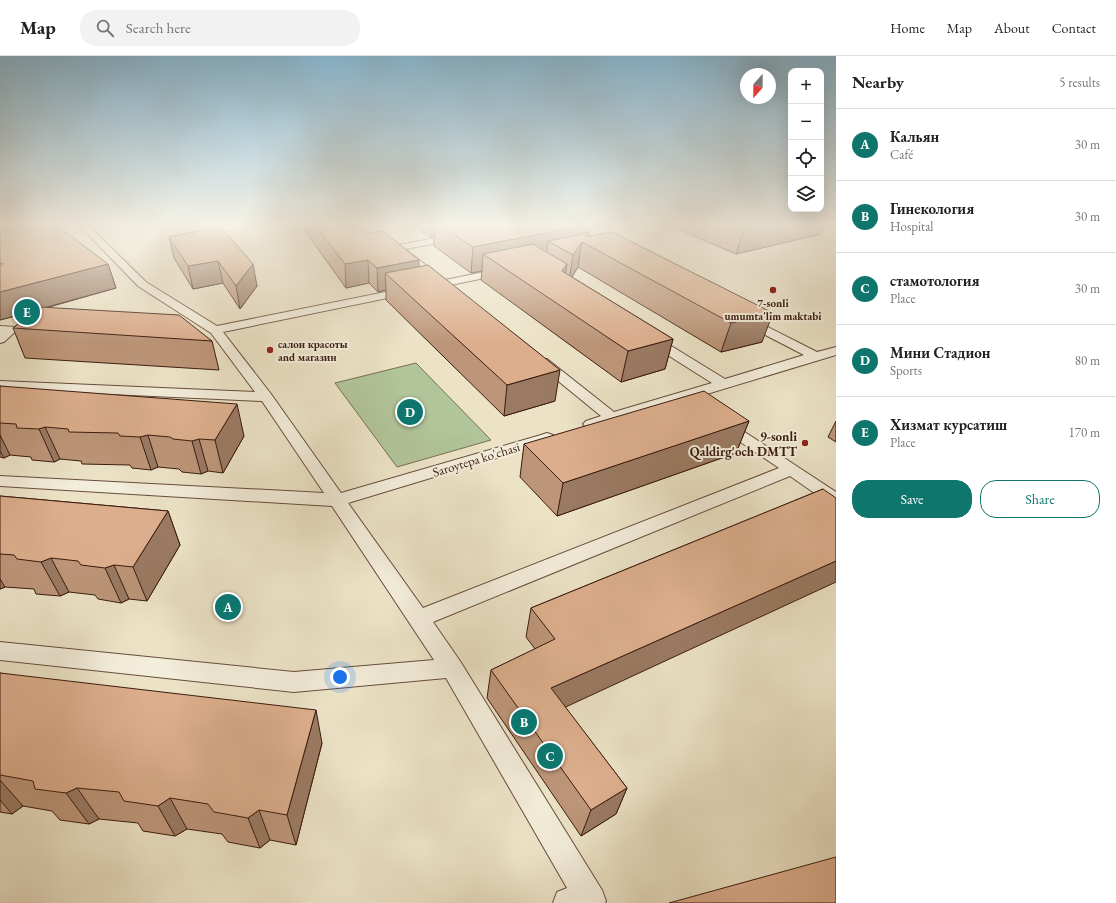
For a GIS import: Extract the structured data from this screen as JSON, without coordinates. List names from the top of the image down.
{
  "streets": {
    "lane": ["Saroytepa ko'chasi"]
  },
  "places": ["7-sonli umumta'lim maktabi", "салон красоты and магазин", "9-sonli Qaldirg'och DMTT"],
  "north": "bottom",
  "page": {
    "header": "Map",
    "search": "Search here",
    "nav": [
      "Home",
      "Map",
      "About",
      "Contact"
    ],
    "heading": ["Nearby", "5 results"],
    "map_buttons": ["+", "−"],
    "list": [
      {
        "mark": "A",
        "name": "Кальян",
        "note": "Café",
        "value": "30 m"
      },
      {
        "mark": "B",
        "name": "Гинекология",
        "note": "Hospital",
        "value": "30 m"
      },
      {
        "mark": "C",
        "name": "стамотология",
        "note": "Place",
        "value": "30 m"
      },
      {
        "mark": "D",
        "name": "Мини Стадион",
        "note": "Sports",
        "value": "80 m"
      },
      {
        "mark": "E",
        "name": "Хизмат курсатиш",
        "note": "Place",
        "value": "170 m"
      }
    ],
    "pins": [
      "E",
      "D",
      "A",
      "B",
      "C"
    ],
    "buttons": ["Save", "Share"]
  }
}
